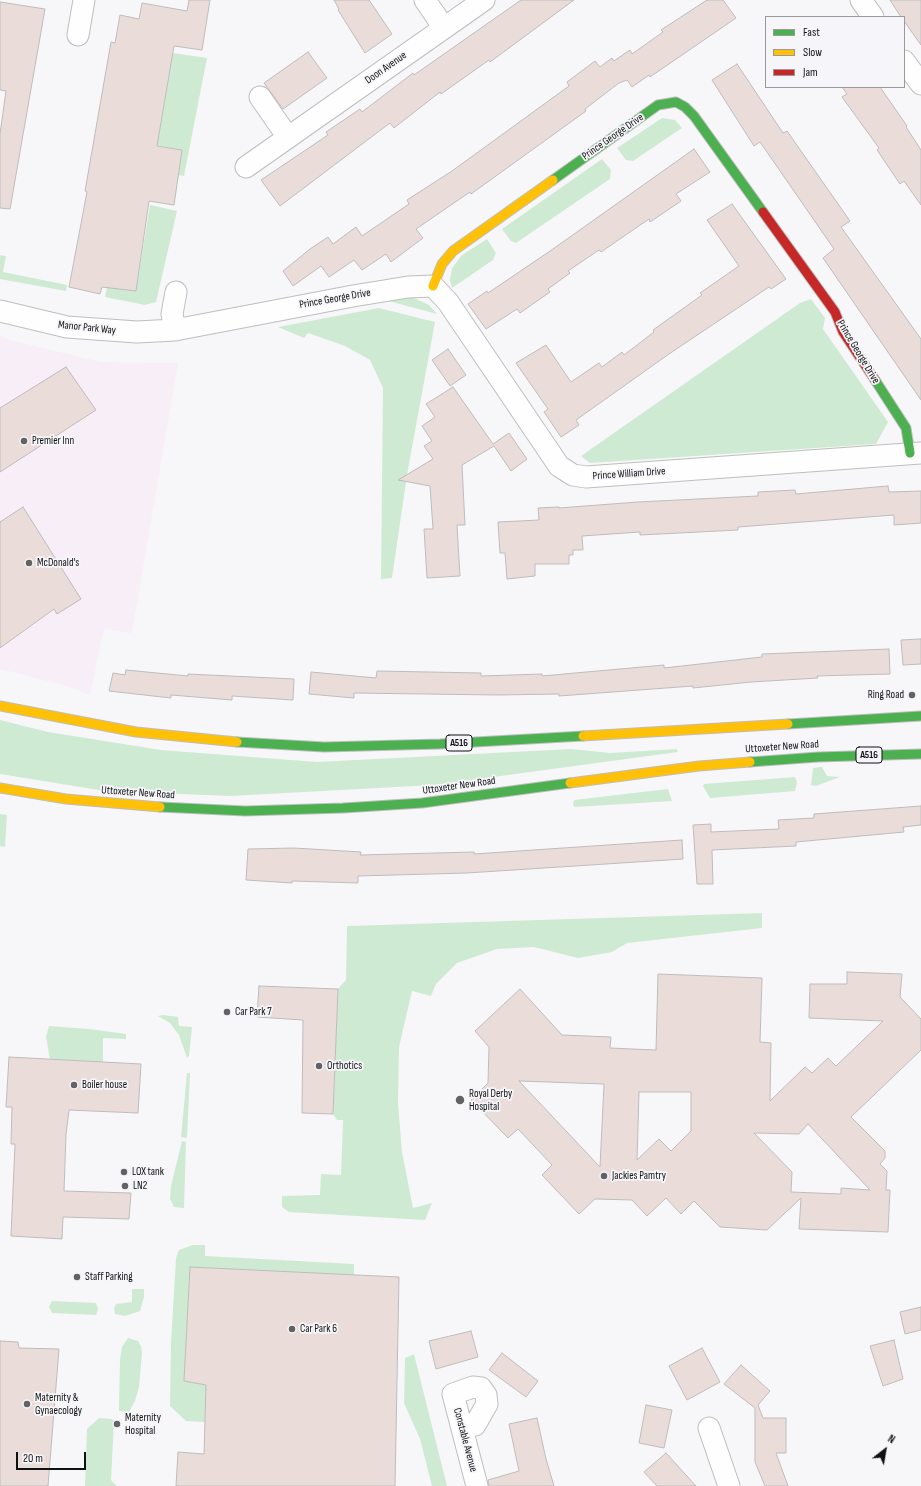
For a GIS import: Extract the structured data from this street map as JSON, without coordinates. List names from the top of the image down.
{
  "streets": {
    "main road": ["Prince George Drive", "A516", "Uttoxeter New Road"],
    "street": [
      "Doon Avenue",
      "Manor Park Way",
      "Prince William Drive",
      "Constable Avenue"
    ]
  },
  "crossings": [
    ["Prince George Drive", "Manor Park Way"],
    ["Prince George Drive", "Prince William Drive"]
  ],
  "places": [
    "Premier Inn",
    "McDonald's",
    "Ring Road",
    "Car Park 7",
    "Orthotics",
    "Boiler house",
    "Royal Derby Hospital",
    "LOX tank",
    "Jackies Pamtry",
    "LN2",
    "Staff Parking",
    "Car Park 6",
    "Maternity & Gynaecology",
    "Maternity Hospital"
  ],
  "legend": ["Fast", "Slow", "Jam"],
  "scale_bar": "20 m",
  "north": "top right"
}
